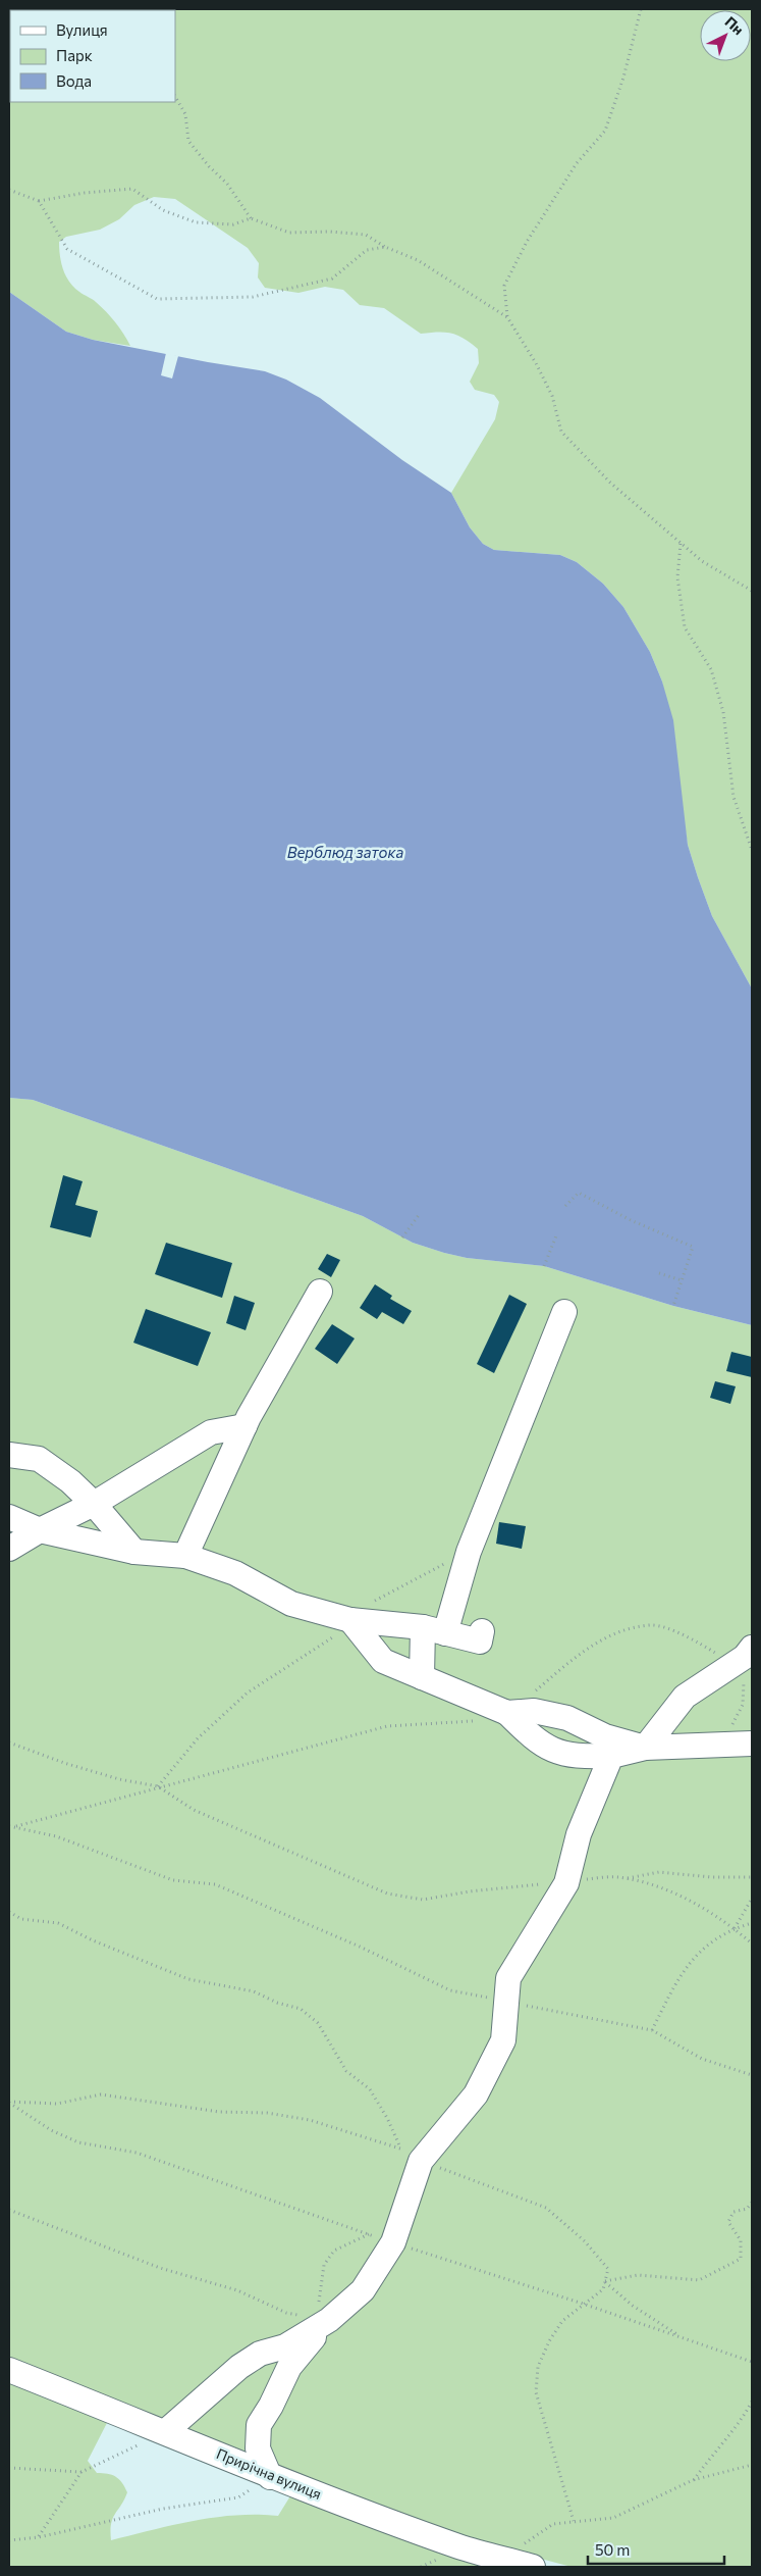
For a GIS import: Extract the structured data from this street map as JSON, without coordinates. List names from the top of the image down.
{
  "streets": {
    "lane": ["Прирічна вулиця"]
  },
  "water": ["Верблюд затока"],
  "legend": ["Вулиця", "Парк", "Вода"],
  "scale_bar": "50 m",
  "north": "top right"
}
